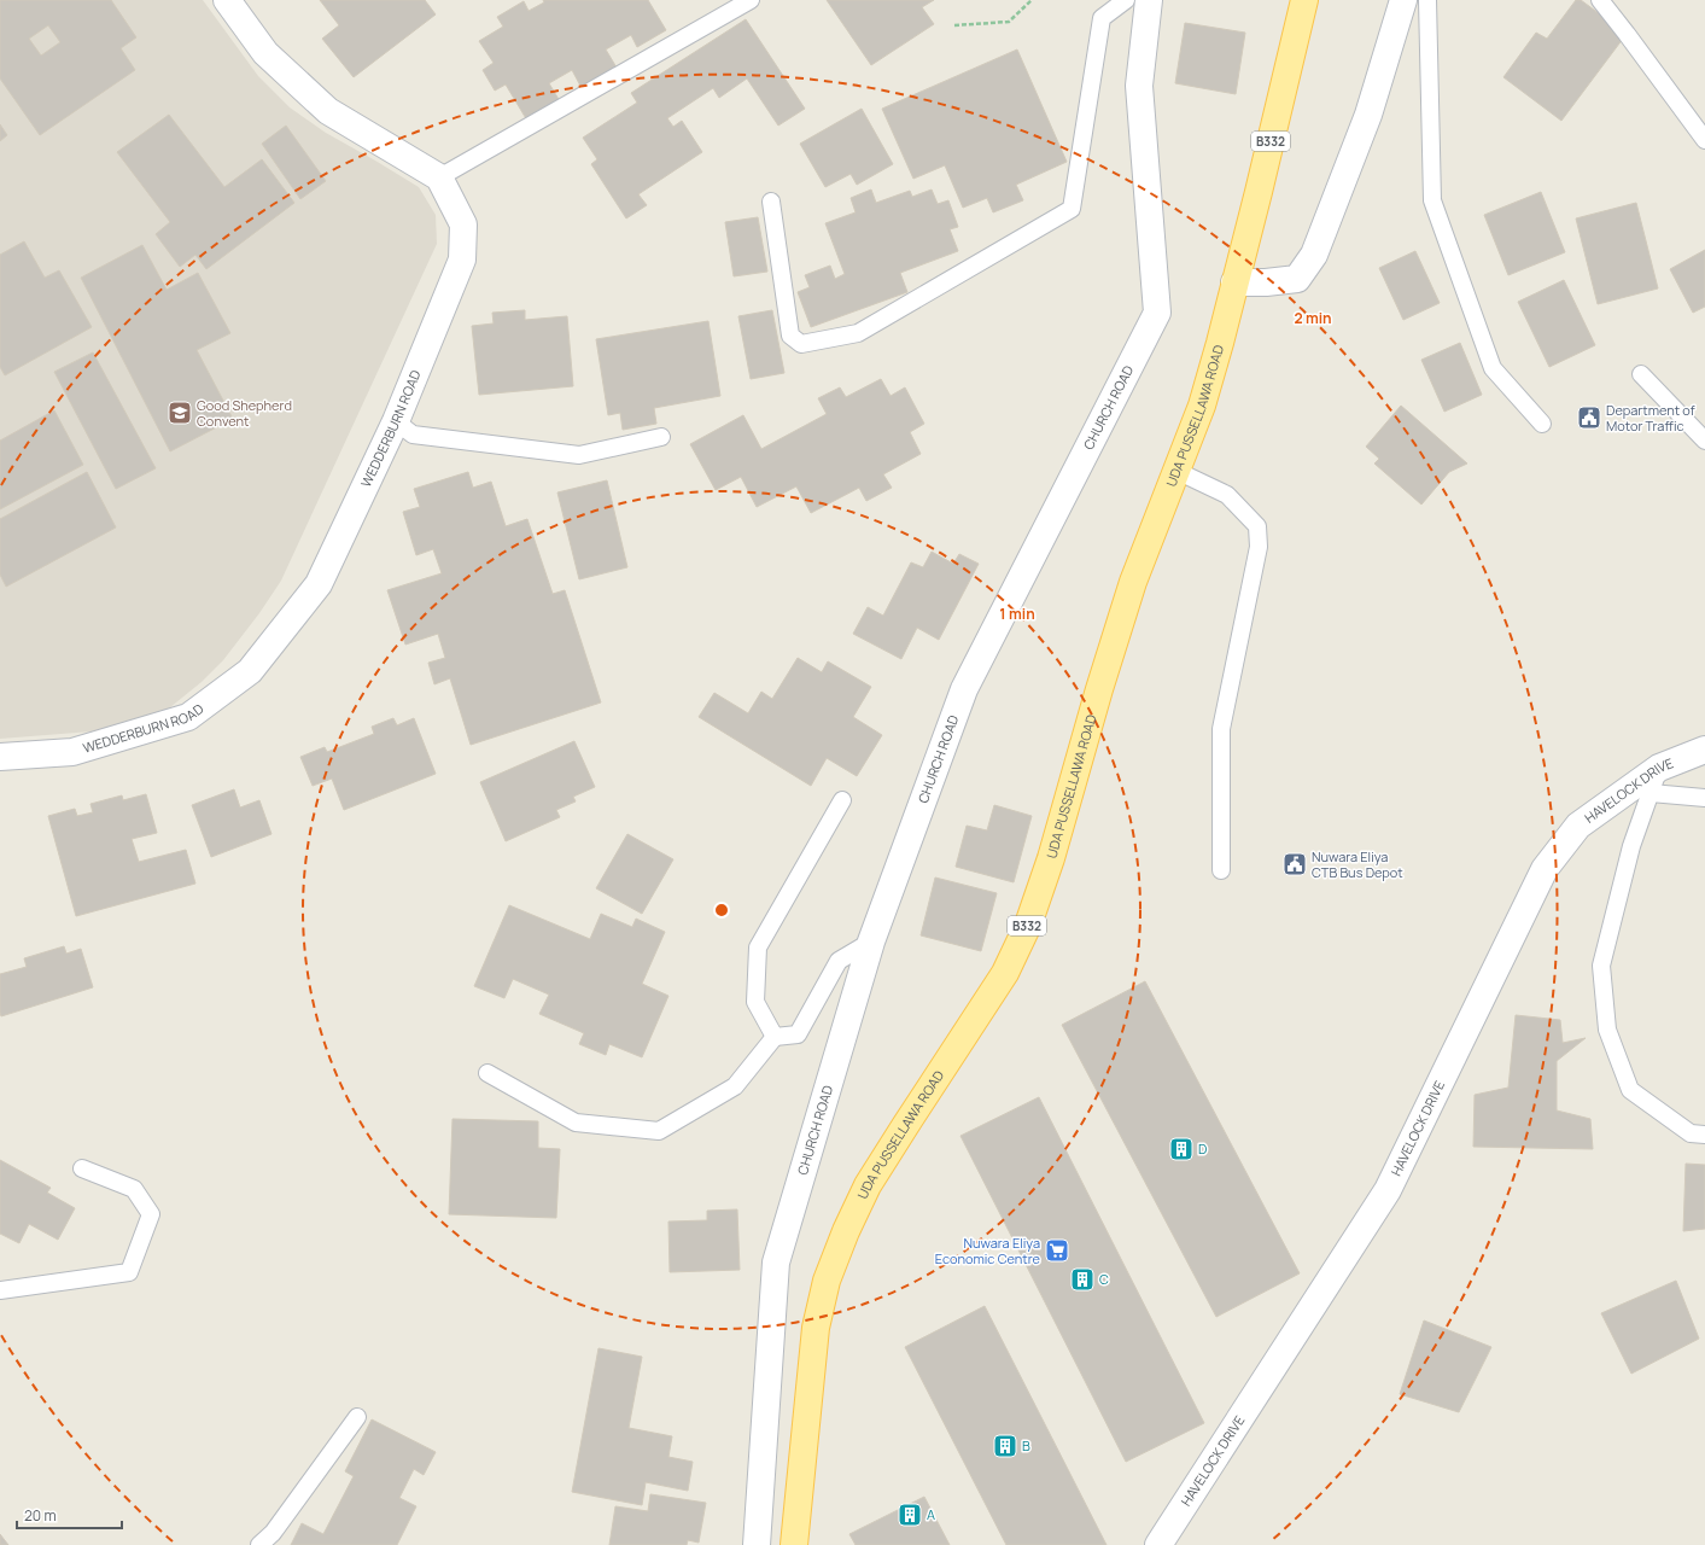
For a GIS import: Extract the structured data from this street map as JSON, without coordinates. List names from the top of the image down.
{
  "streets": {
    "main road": ["B332", "UDA PUSSELLAWA ROAD"],
    "street": ["CHURCH ROAD", "WEDDERBURN ROAD", "HAVELOCK DRIVE"]
  },
  "places": {
    "school or university": ["Good Shepherd Convent"],
    "public building": ["Department of Motor Traffic", "Nuwara Eliya CTB Bus Depot"],
    "building": [
      "D",
      "C",
      "B",
      "A"
    ],
    "supermarket": ["Nuwara Eliya Economic Centre"]
  },
  "scale_bar": "20 m",
  "rings": ["2 min", "1 min"]
}
